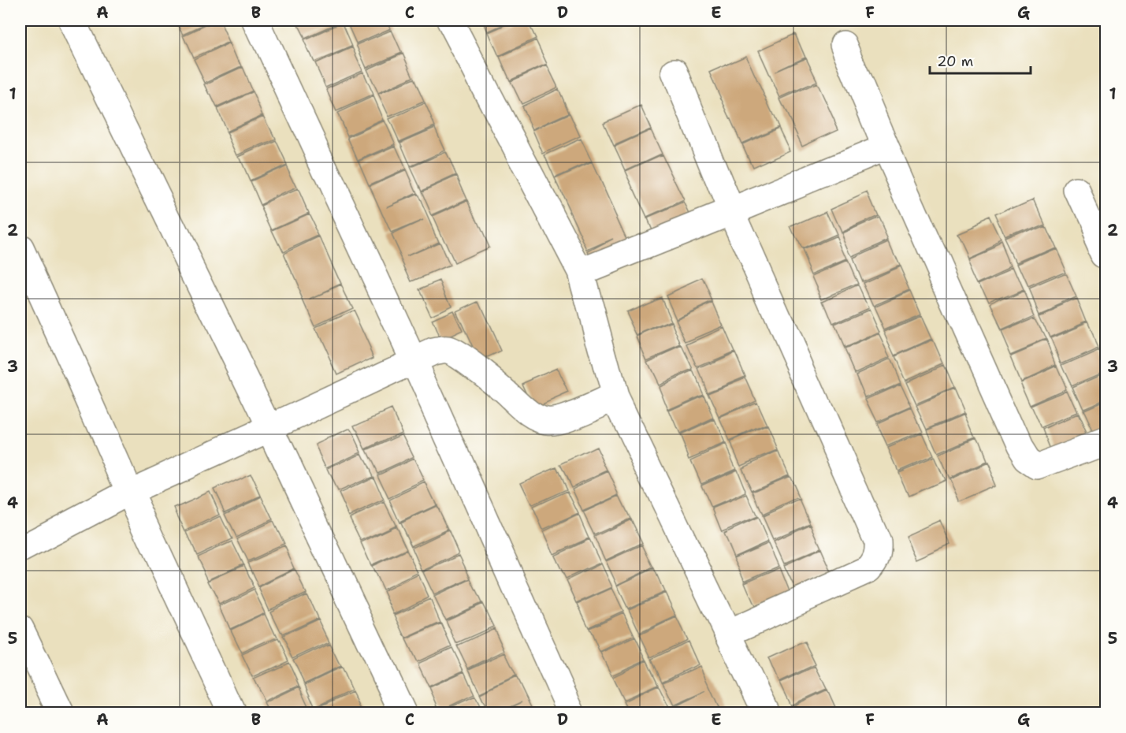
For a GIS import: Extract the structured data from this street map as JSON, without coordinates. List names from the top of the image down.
{
  "scale_bar": "20 m",
  "grid": {
    "columns": [
      "A",
      "B",
      "C",
      "D",
      "E",
      "F",
      "G"
    ],
    "rows": [
      "1",
      "2",
      "3",
      "4",
      "5"
    ]
  }
}
